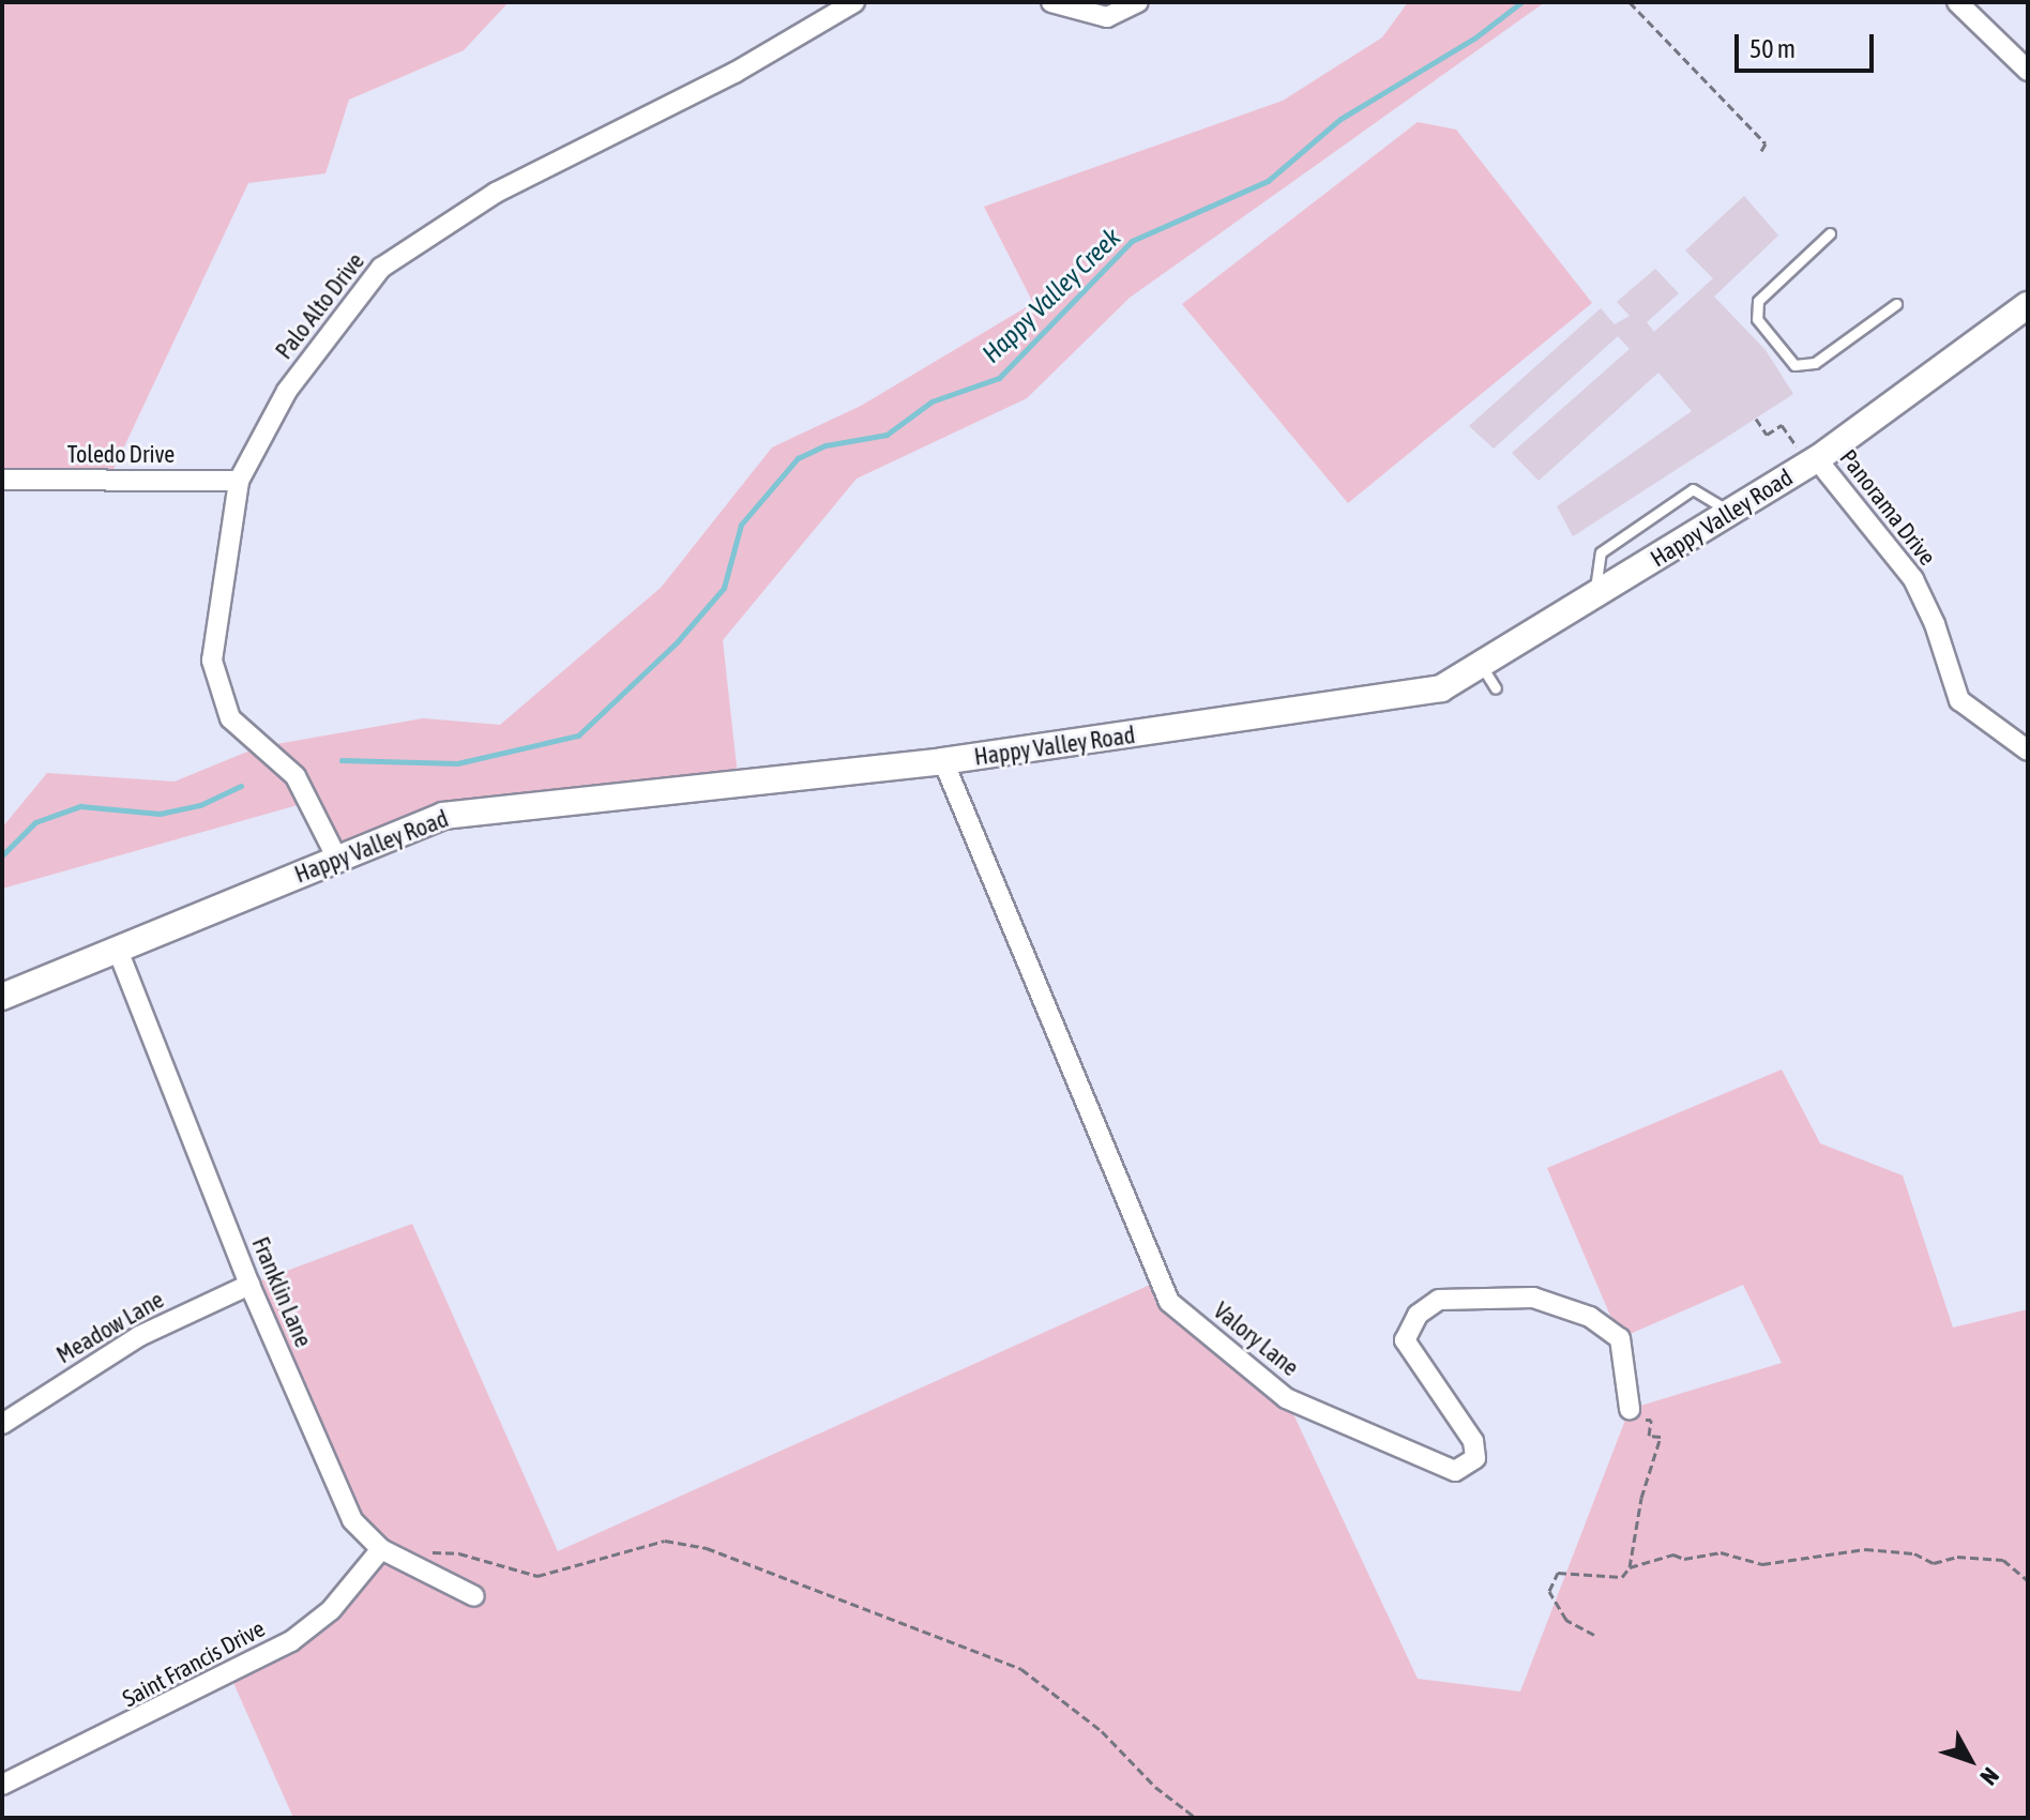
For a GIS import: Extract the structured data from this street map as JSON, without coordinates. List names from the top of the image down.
{
  "streets": {
    "street": [
      "Palo Alto Drive",
      "Toledo Drive",
      "Panorama Drive",
      "Happy Valley Road",
      "Franklin Lane",
      "Meadow Lane",
      "Valory Lane",
      "Saint Francis Drive"
    ]
  },
  "crossings": [
    ["Palo Alto Drive", "Toledo Drive"],
    ["Palo Alto Drive", "Happy Valley Road"],
    ["Panorama Drive", "Happy Valley Road"],
    ["Happy Valley Road", "Franklin Lane"],
    ["Happy Valley Road", "Valory Lane"],
    ["Franklin Lane", "Meadow Lane"],
    ["Franklin Lane", "Saint Francis Drive"]
  ],
  "water": ["Happy Valley Creek"],
  "scale_bar": "50 m",
  "north": "bottom right"
}
